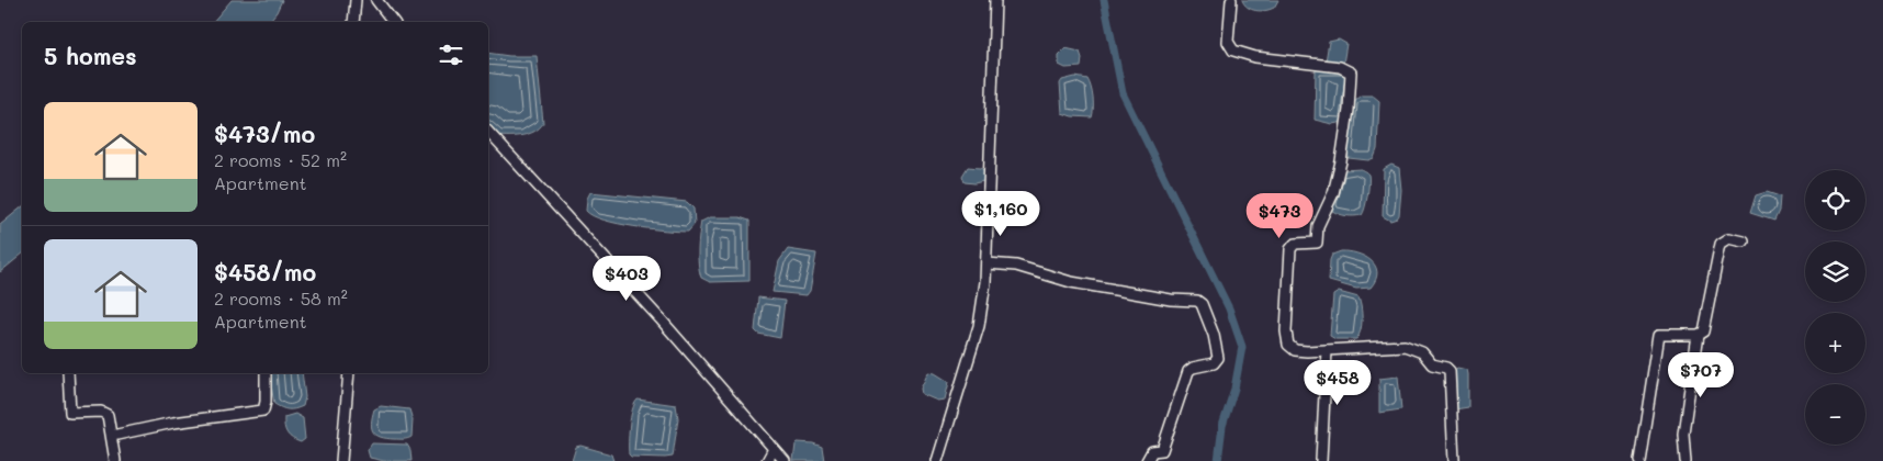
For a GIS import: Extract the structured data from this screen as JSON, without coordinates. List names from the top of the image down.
{
  "page": {
    "heading": "5 homes",
    "list": [
      {
        "name": "$473/mo",
        "note": "2 rooms · 52 m² · Apartment"
      },
      {
        "name": "$458/mo",
        "note": "2 rooms · 58 m² · Apartment"
      }
    ],
    "map_buttons": ["+", "−"],
    "price": [
      "$1,160",
      "$473",
      "$403",
      "$707",
      "$458"
    ]
  }
}
